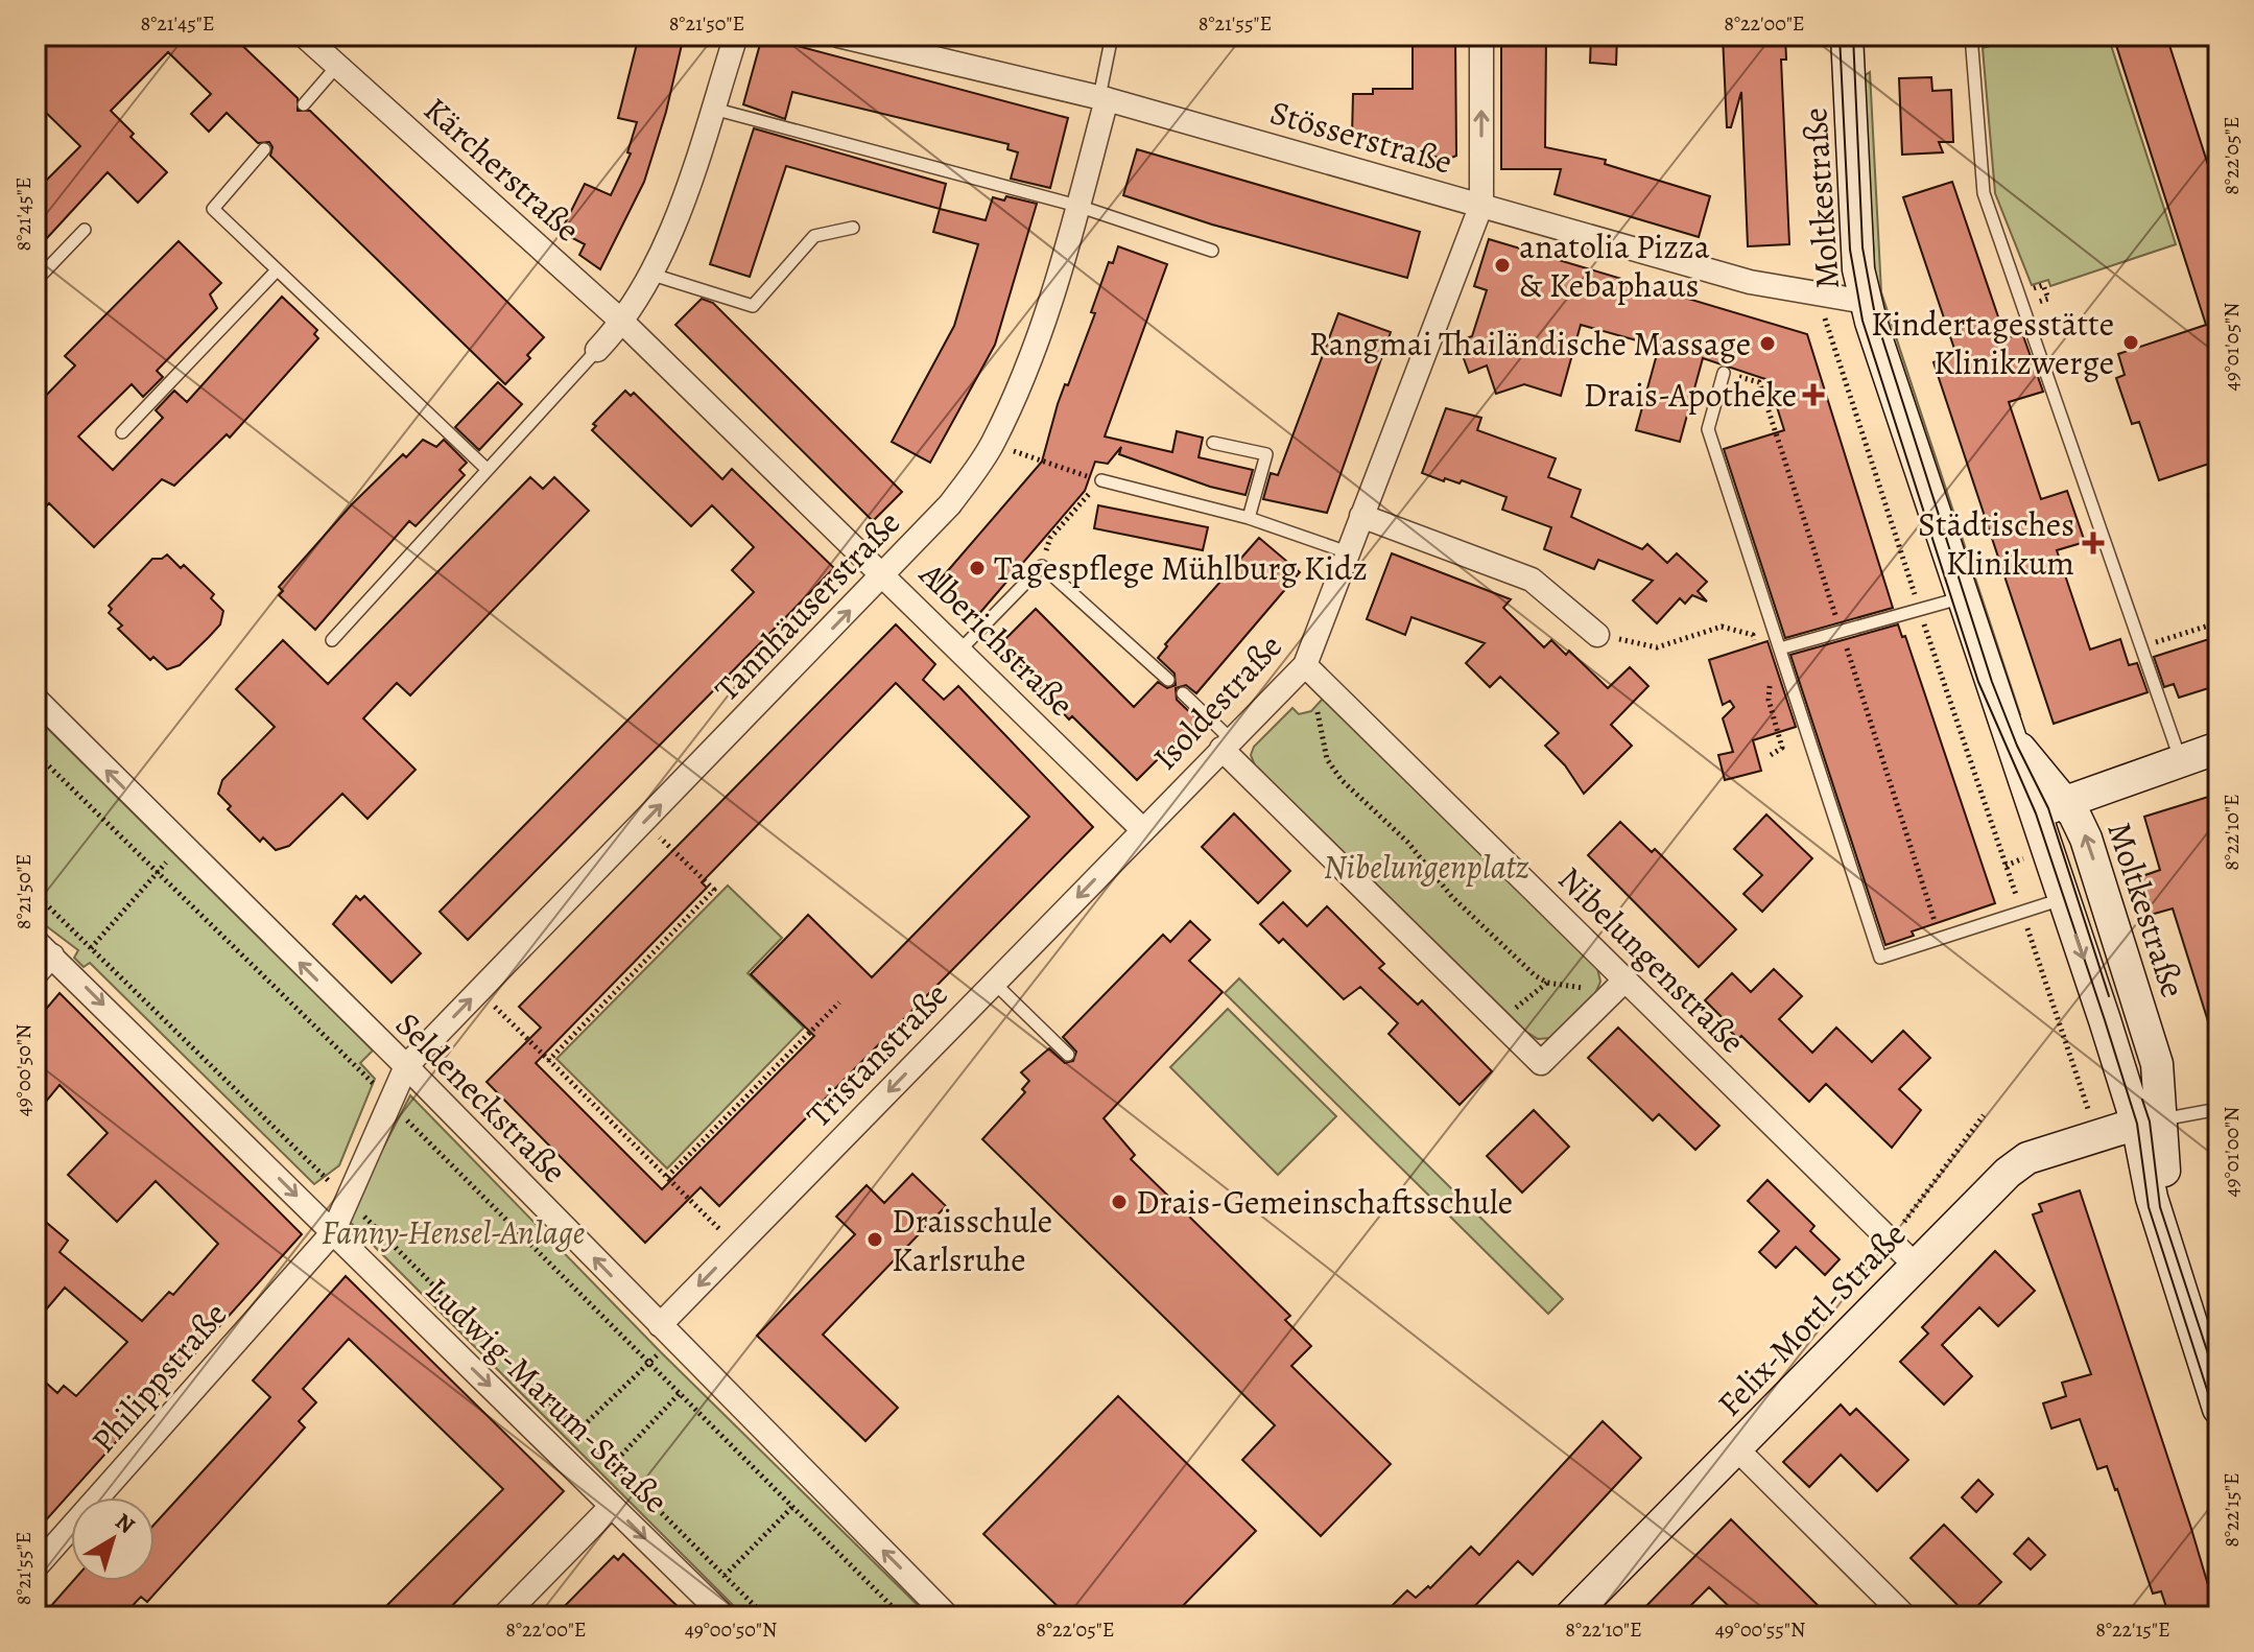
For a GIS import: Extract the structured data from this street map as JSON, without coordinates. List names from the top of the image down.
{
  "streets": {
    "main road": ["Moltkestraße", "Felix-Mottl-Straße"],
    "street": [
      "Stösserstraße",
      "Kärcherstraße",
      "Tannhäuserstraße",
      "Alberichstraße",
      "Isoldestraße",
      "Nibelungenstraße",
      "Tristanstraße",
      "Seldeneckstraße",
      "Philippstraße",
      "Ludwig-Marum-Straße"
    ]
  },
  "crossings": [
    ["Stösserstraße", "Moltkestraße"],
    ["Stösserstraße", "Tannhäuserstraße"],
    ["Stösserstraße", "Isoldestraße"],
    ["Kärcherstraße", "Alberichstraße"],
    ["Moltkestraße", "Felix-Mottl-Straße"],
    ["Tannhäuserstraße", "Alberichstraße"],
    ["Tannhäuserstraße", "Seldeneckstraße"],
    ["Tannhäuserstraße", "Philippstraße"],
    ["Tannhäuserstraße", "Ludwig-Marum-Straße"],
    ["Alberichstraße", "Isoldestraße"],
    ["Alberichstraße", "Tristanstraße"],
    ["Isoldestraße", "Nibelungenstraße"],
    ["Isoldestraße", "Tristanstraße"],
    ["Nibelungenstraße", "Felix-Mottl-Straße"],
    ["Tristanstraße", "Seldeneckstraße"],
    ["Philippstraße", "Ludwig-Marum-Straße"]
  ],
  "one_way": ["Tristanstraße", "Seldeneckstraße", "Ludwig-Marum-Straße"],
  "parks": ["Nibelungenplatz", "Fanny-Hensel-Anlage"],
  "places": {
    "other": [
      "anatolia Pizza & Kebaphaus",
      "Kindertagesstätte Klinikzwerge",
      "Rangmai Thailändische Massage",
      "Tagespflege Mühlburg Kidz",
      "Drais-Gemeinschaftsschule",
      "Draisschule Karlsruhe"
    ],
    "health": ["Drais-Apotheke", "Städtisches Klinikum"]
  },
  "north": "top right",
  "coordinates": [
    "8°21'45\"E",
    "8°21'50\"E",
    "8°21'55\"E",
    "8°22'00\"E",
    "8°22'05\"E",
    "49°01'05\"N",
    "8°22'10\"E",
    "49°00'50\"N",
    "49°01'00\"N",
    "8°22'15\"E",
    "49°00'55\"N"
  ]
}
